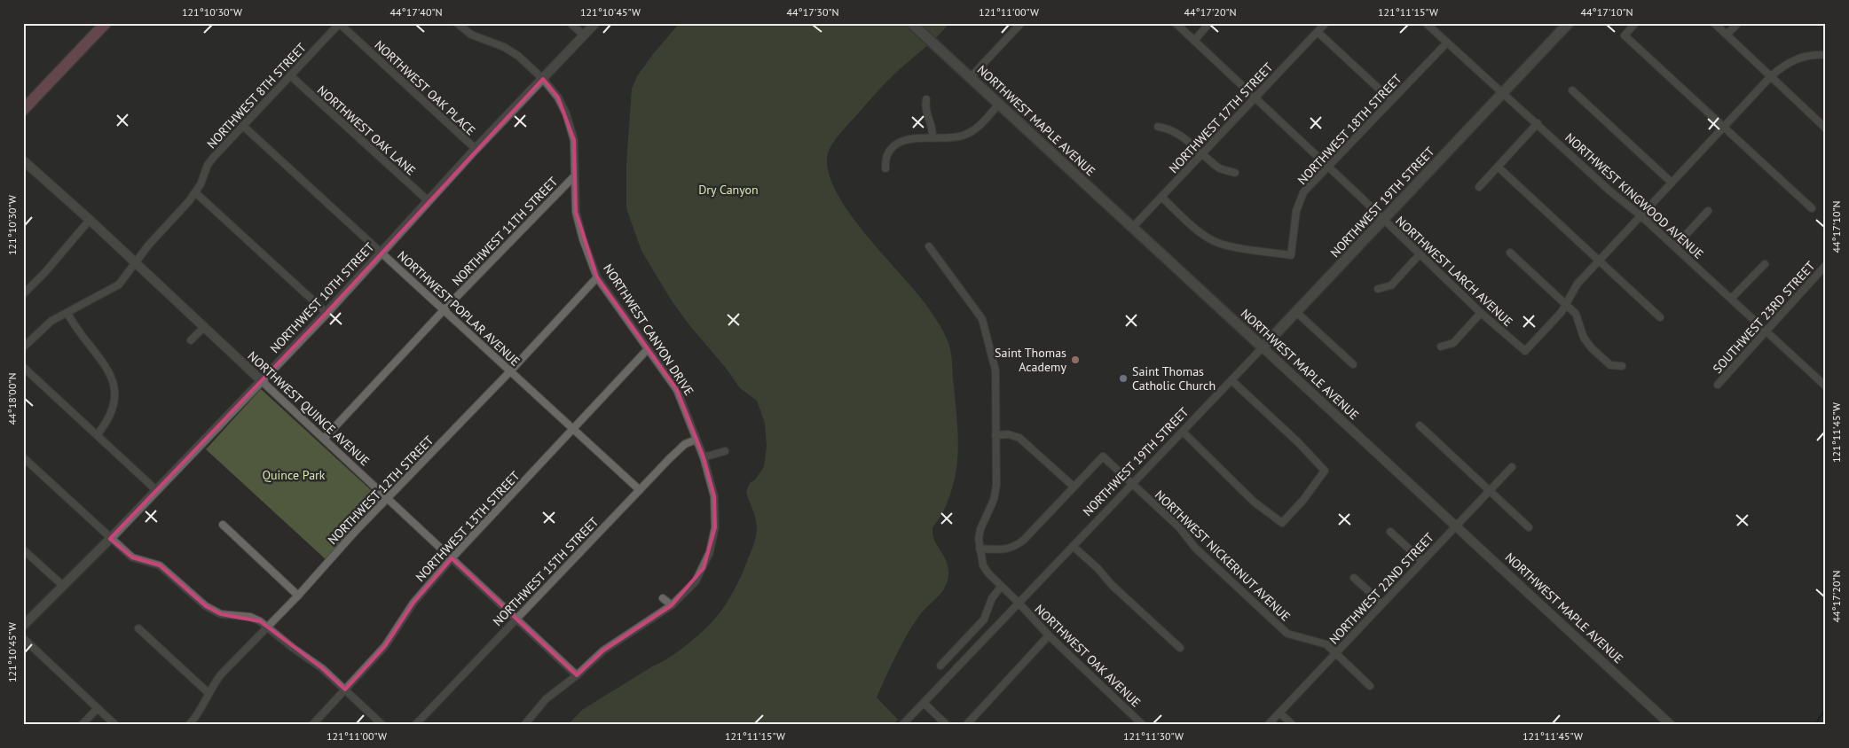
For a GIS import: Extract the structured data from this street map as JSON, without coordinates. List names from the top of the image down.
{
  "streets": {
    "main road": ["NORTHWEST MAPLE AVENUE", "NORTHWEST 19TH STREET"],
    "street": [
      "NORTHWEST OAK PLACE",
      "NORTHWEST 8TH STREET",
      "NORTHWEST 17TH STREET",
      "NORTHWEST 18TH STREET",
      "NORTHWEST OAK LANE",
      "NORTHWEST KINGWOOD AVENUE",
      "NORTHWEST 11TH STREET",
      "NORTHWEST LARCH AVENUE",
      "NORTHWEST 10TH STREET",
      "NORTHWEST POPLAR AVENUE",
      "SOUTHWEST 23RD STREET",
      "NORTHWEST CANYON DRIVE",
      "NORTHWEST QUINCE AVENUE",
      "NORTHWEST 12TH STREET",
      "NORTHWEST 13TH STREET",
      "NORTHWEST NICKERNUT AVENUE",
      "NORTHWEST 15TH STREET",
      "NORTHWEST 22ND STREET",
      "NORTHWEST OAK AVENUE"
    ]
  },
  "crossings": [
    ["NORTHWEST OAK PLACE", "NORTHWEST 8TH STREET"],
    ["NORTHWEST OAK PLACE", "NORTHWEST 10TH STREET"],
    ["NORTHWEST 8TH STREET", "NORTHWEST OAK LANE"],
    ["NORTHWEST 8TH STREET", "NORTHWEST POPLAR AVENUE"],
    ["NORTHWEST 8TH STREET", "NORTHWEST QUINCE AVENUE"],
    ["NORTHWEST 17TH STREET", "NORTHWEST MAPLE AVENUE"],
    ["NORTHWEST 17TH STREET", "NORTHWEST 18TH STREET"],
    ["NORTHWEST 17TH STREET", "NORTHWEST LARCH AVENUE"],
    ["NORTHWEST MAPLE AVENUE", "NORTHWEST 19TH STREET"],
    ["NORTHWEST MAPLE AVENUE", "NORTHWEST 22ND STREET"],
    ["NORTHWEST 18TH STREET", "NORTHWEST KINGWOOD AVENUE"],
    ["NORTHWEST 18TH STREET", "NORTHWEST LARCH AVENUE"],
    ["NORTHWEST OAK LANE", "NORTHWEST 10TH STREET"],
    ["NORTHWEST KINGWOOD AVENUE", "NORTHWEST 19TH STREET"],
    ["NORTHWEST KINGWOOD AVENUE", "SOUTHWEST 23RD STREET"],
    ["NORTHWEST 19TH STREET", "NORTHWEST LARCH AVENUE"],
    ["NORTHWEST 19TH STREET", "NORTHWEST NICKERNUT AVENUE"],
    ["NORTHWEST 19TH STREET", "NORTHWEST OAK AVENUE"],
    ["NORTHWEST 11TH STREET", "NORTHWEST POPLAR AVENUE"],
    ["NORTHWEST 11TH STREET", "NORTHWEST CANYON DRIVE"],
    ["NORTHWEST 11TH STREET", "NORTHWEST QUINCE AVENUE"],
    ["NORTHWEST 10TH STREET", "NORTHWEST POPLAR AVENUE"],
    ["NORTHWEST 10TH STREET", "NORTHWEST CANYON DRIVE"],
    ["NORTHWEST 10TH STREET", "NORTHWEST QUINCE AVENUE"],
    ["NORTHWEST POPLAR AVENUE", "NORTHWEST 12TH STREET"],
    ["NORTHWEST POPLAR AVENUE", "NORTHWEST 13TH STREET"],
    ["NORTHWEST POPLAR AVENUE", "NORTHWEST 15TH STREET"],
    ["NORTHWEST CANYON DRIVE", "NORTHWEST QUINCE AVENUE"],
    ["NORTHWEST CANYON DRIVE", "NORTHWEST 12TH STREET"],
    ["NORTHWEST CANYON DRIVE", "NORTHWEST 13TH STREET"],
    ["NORTHWEST CANYON DRIVE", "NORTHWEST 15TH STREET"],
    ["NORTHWEST QUINCE AVENUE", "NORTHWEST 12TH STREET"],
    ["NORTHWEST QUINCE AVENUE", "NORTHWEST 13TH STREET"],
    ["NORTHWEST QUINCE AVENUE", "NORTHWEST 15TH STREET"],
    ["NORTHWEST NICKERNUT AVENUE", "NORTHWEST 22ND STREET"]
  ],
  "parks": ["Dry Canyon", "Quince Park"],
  "places": ["Saint Thomas Academy", "Saint Thomas Catholic Church"],
  "coordinates": [
    "121°10'30\"W",
    "44°17'40\"N",
    "121°10'45\"W",
    "44°17'30\"N",
    "121°11'00\"W",
    "44°17'20\"N",
    "121°11'15\"W",
    "44°17'10\"N",
    "44°18'00\"N",
    "121°11'45\"W",
    "121°11'30\"W"
  ]
}
